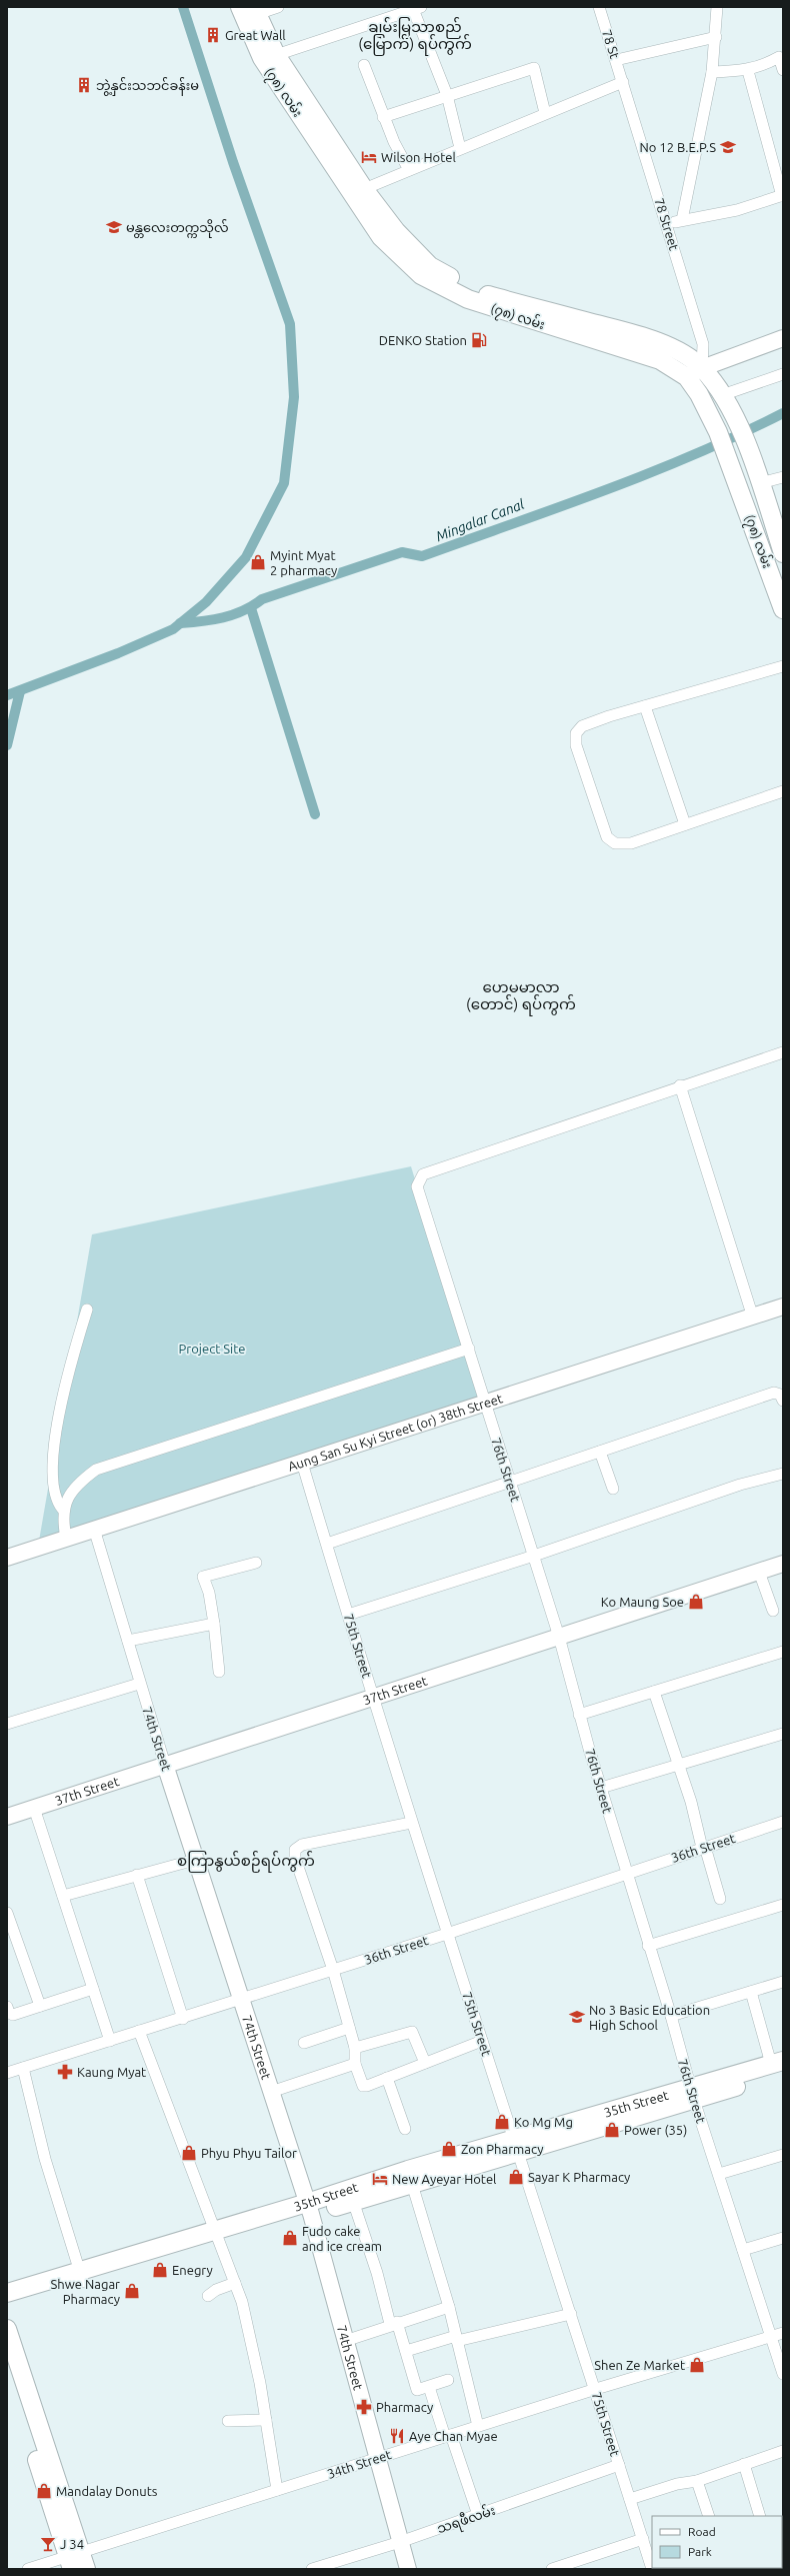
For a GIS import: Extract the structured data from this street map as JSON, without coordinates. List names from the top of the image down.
{
  "streets": {
    "main road": ["(၇၈) လမ်း", "35th Street"],
    "street": [
      "78 St",
      "78 Street",
      "Aung San Su Kyi Street (or) 38th Street",
      "76th Street",
      "75th Street",
      "37th Street",
      "74th Street",
      "36th Street",
      "34th Street",
      "သရဖီလမ်း"
    ]
  },
  "crossings": [
    ["78 St", "78 Street"],
    ["(၇၈) လမ်း", "78 Street"],
    ["Aung San Su Kyi Street (or) 38th Street", "76th Street"],
    ["Aung San Su Kyi Street (or) 38th Street", "75th Street"],
    ["Aung San Su Kyi Street (or) 38th Street", "74th Street"],
    ["76th Street", "37th Street"],
    ["76th Street", "36th Street"],
    ["76th Street", "35th Street"],
    ["76th Street", "34th Street"],
    ["75th Street", "37th Street"],
    ["75th Street", "36th Street"],
    ["75th Street", "35th Street"],
    ["75th Street", "34th Street"],
    ["75th Street", "သရဖီလမ်း"],
    ["37th Street", "74th Street"],
    ["74th Street", "36th Street"],
    ["74th Street", "35th Street"],
    ["74th Street", "34th Street"],
    ["74th Street", "သရဖီလမ်း"]
  ],
  "districts": ["ချမ်းမြသာစည် (မြောက်) ရပ်ကွက်", "ဟေမမာလာ (တောင်) ရပ်ကွက်", "စကြာနွယ်စဉ်ရပ်ကွက်"],
  "water": ["Mingalar Canal"],
  "parks": ["Project Site"],
  "places": {
    "building": ["Great Wall", "ဘွဲ့နှင်းသဘင်ခန်းမ"],
    "school or university": ["No 12 B.E.P.S", "မန္တလေးတက္ကသိုလ်", "No 3 Basic Education High School"],
    "hotel": ["Wilson Hotel", "New Ayeyar Hotel"],
    "fuel station": ["DENKO Station"],
    "shop": [
      "Myint Myat 2 pharmacy",
      "Ko Maung Soe",
      "Ko Mg Mg",
      "Power (35)",
      "Zon Pharmacy",
      "Phyu Phyu Tailor",
      "Sayar K Pharmacy",
      "Fudo cake and ice cream",
      "Enegry",
      "Shwe Nagar Pharmacy",
      "Shen Ze Market",
      "Mandalay Donuts"
    ],
    "pharmacy": ["Kaung Myat", "Pharmacy"],
    "restaurant": ["Aye Chan Myae"],
    "bar": ["J 34"]
  },
  "legend": ["Road", "Park"]
}
